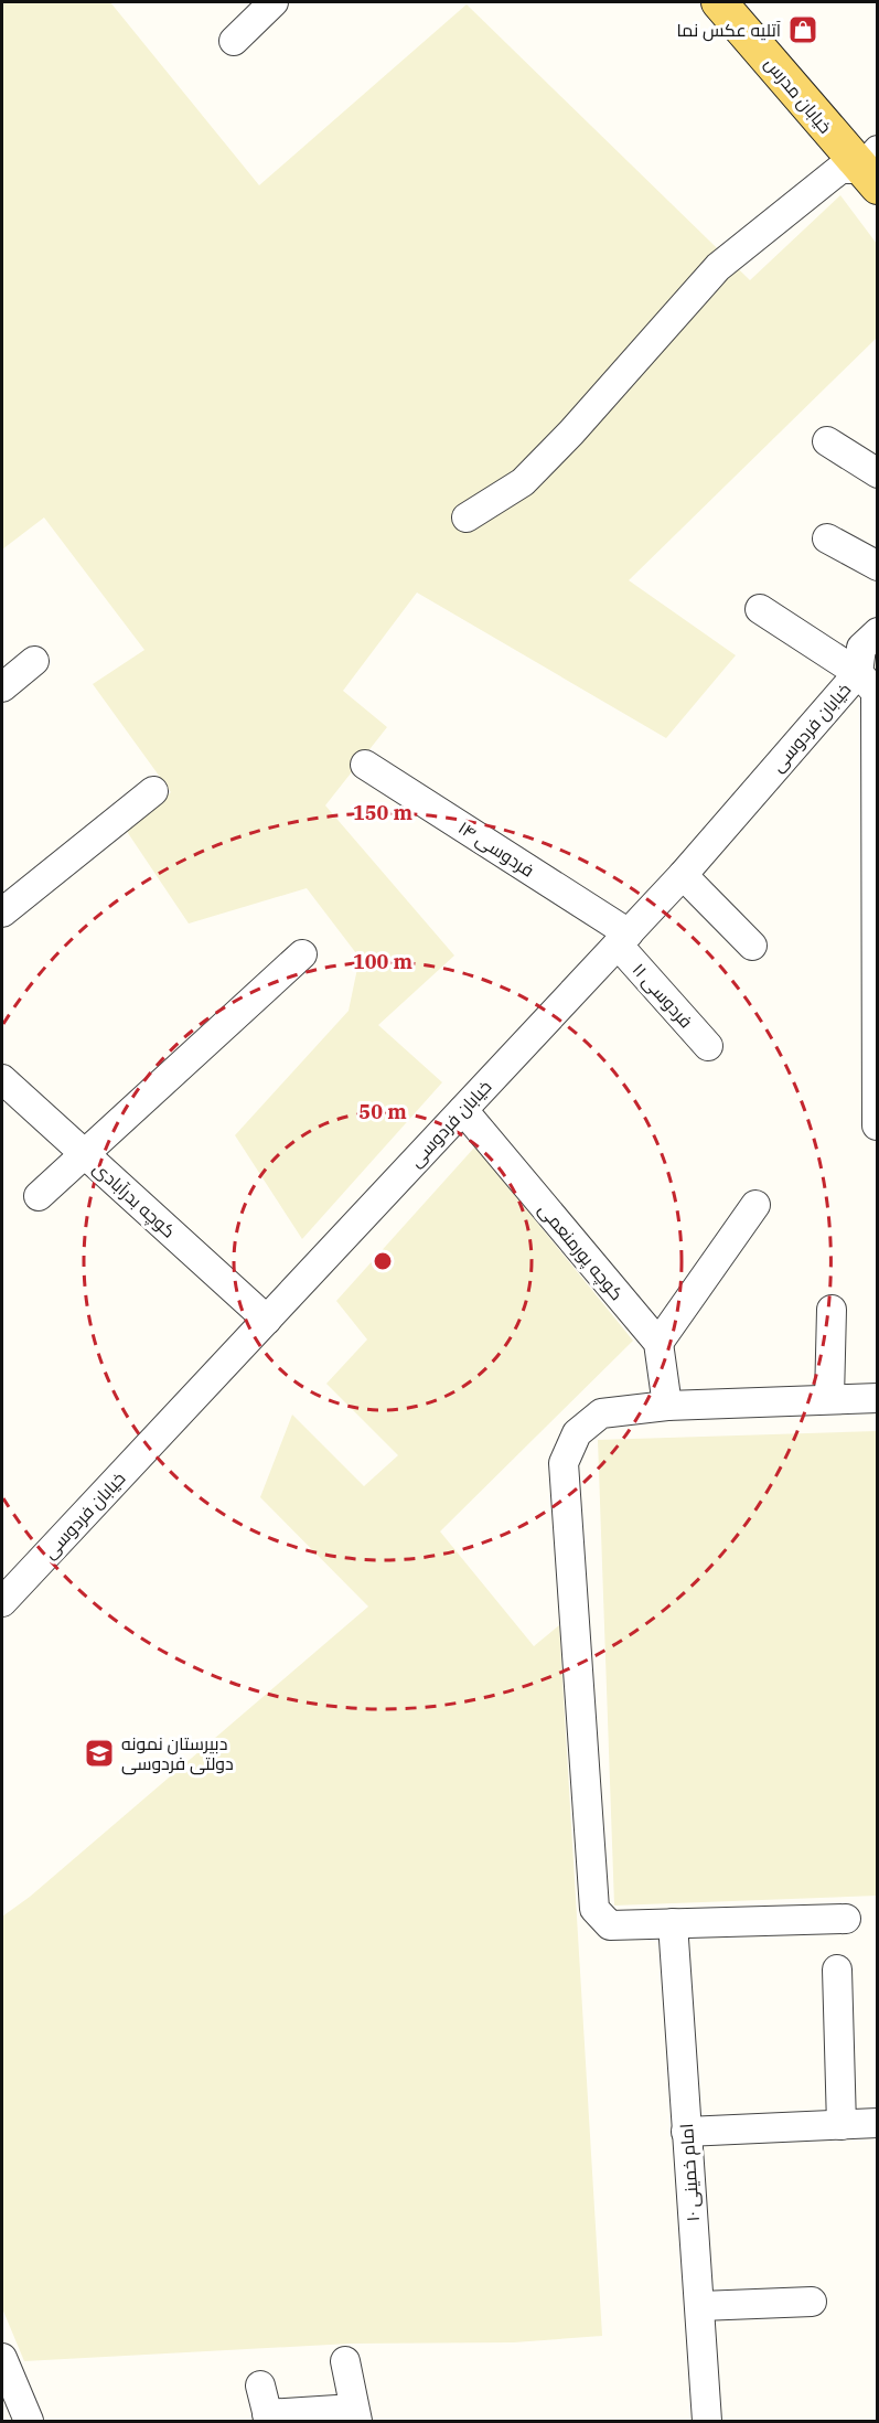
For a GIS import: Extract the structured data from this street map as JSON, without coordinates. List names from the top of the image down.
{
  "streets": {
    "main road": ["خیابان مدرس"],
    "street": [
      "خیابان فردوسی",
      "فردوسی ۱۴",
      "فردوسی ۱۱",
      "کوچه بدرآبادی",
      "کوچه پورمنعمی",
      "امام خمینی ۱۰"
    ]
  },
  "crossings": [
    ["خیابان فردوسی", "فردوسی ۱۴"],
    ["خیابان فردوسی", "فردوسی ۱۱"],
    ["خیابان فردوسی", "کوچه بدرآبادی"],
    ["خیابان فردوسی", "کوچه پورمنعمی"],
    ["فردوسی ۱۴", "فردوسی ۱۱"]
  ],
  "places": {
    "shop": ["آتلیه عکس نما"],
    "school or university": ["دبیرستان نمونه دولتی فردوسی"]
  },
  "rings": ["150 m", "100 m", "50 m"]
}
